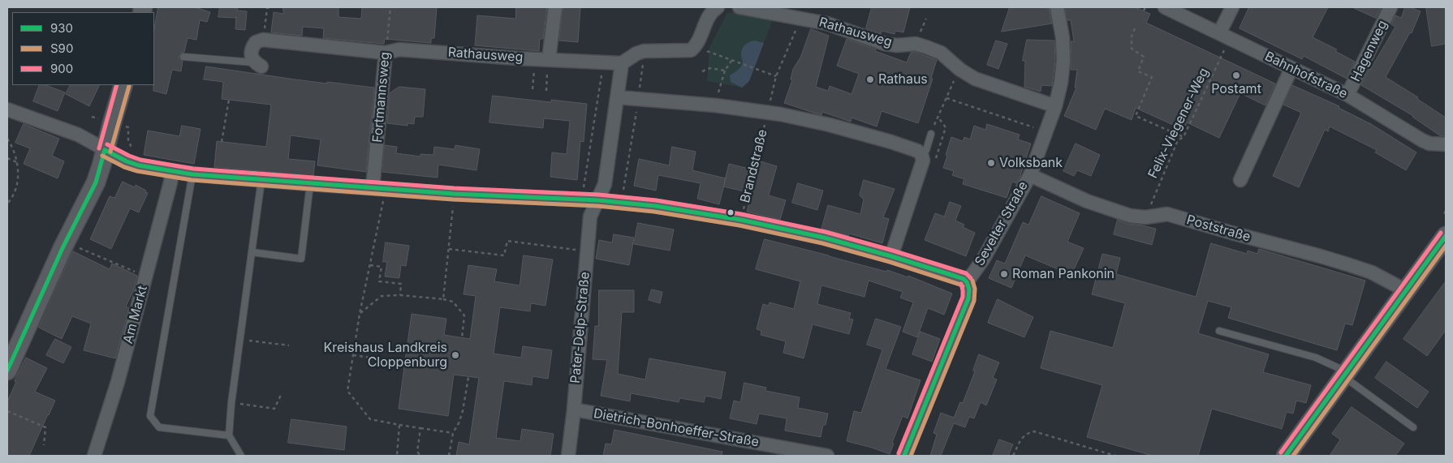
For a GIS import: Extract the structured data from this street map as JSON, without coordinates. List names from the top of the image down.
{
  "streets": {
    "street": [
      "Rathausweg",
      "Hagenweg",
      "Bahnhofstraße",
      "Fortmannsweg",
      "Sevelter Straße",
      "Poststraße",
      "Am Markt",
      "Pater-Delp-Straße",
      "Dietrich-Bonhoeffer-Straße"
    ],
    "path": ["Felix-Viegener-Weg", "Brandstraße"]
  },
  "crossings": [
    ["Rathausweg", "Fortmannsweg"],
    ["Rathausweg", "Brandstraße"],
    ["Rathausweg", "Sevelter Straße"],
    ["Rathausweg", "Pater-Delp-Straße"],
    ["Hagenweg", "Bahnhofstraße"],
    ["Bahnhofstraße", "Felix-Viegener-Weg"],
    ["Felix-Viegener-Weg", "Poststraße"],
    ["Sevelter Straße", "Poststraße"],
    ["Pater-Delp-Straße", "Dietrich-Bonhoeffer-Straße"]
  ],
  "places": [
    "Postamt",
    "Rathaus",
    "Volksbank",
    "Roman Pankonin",
    "Kreishaus Landkreis Cloppenburg"
  ],
  "lines": ["transit line 900", "transit line S90", "transit line 930"],
  "legend": ["930", "S90", "900"]
}
